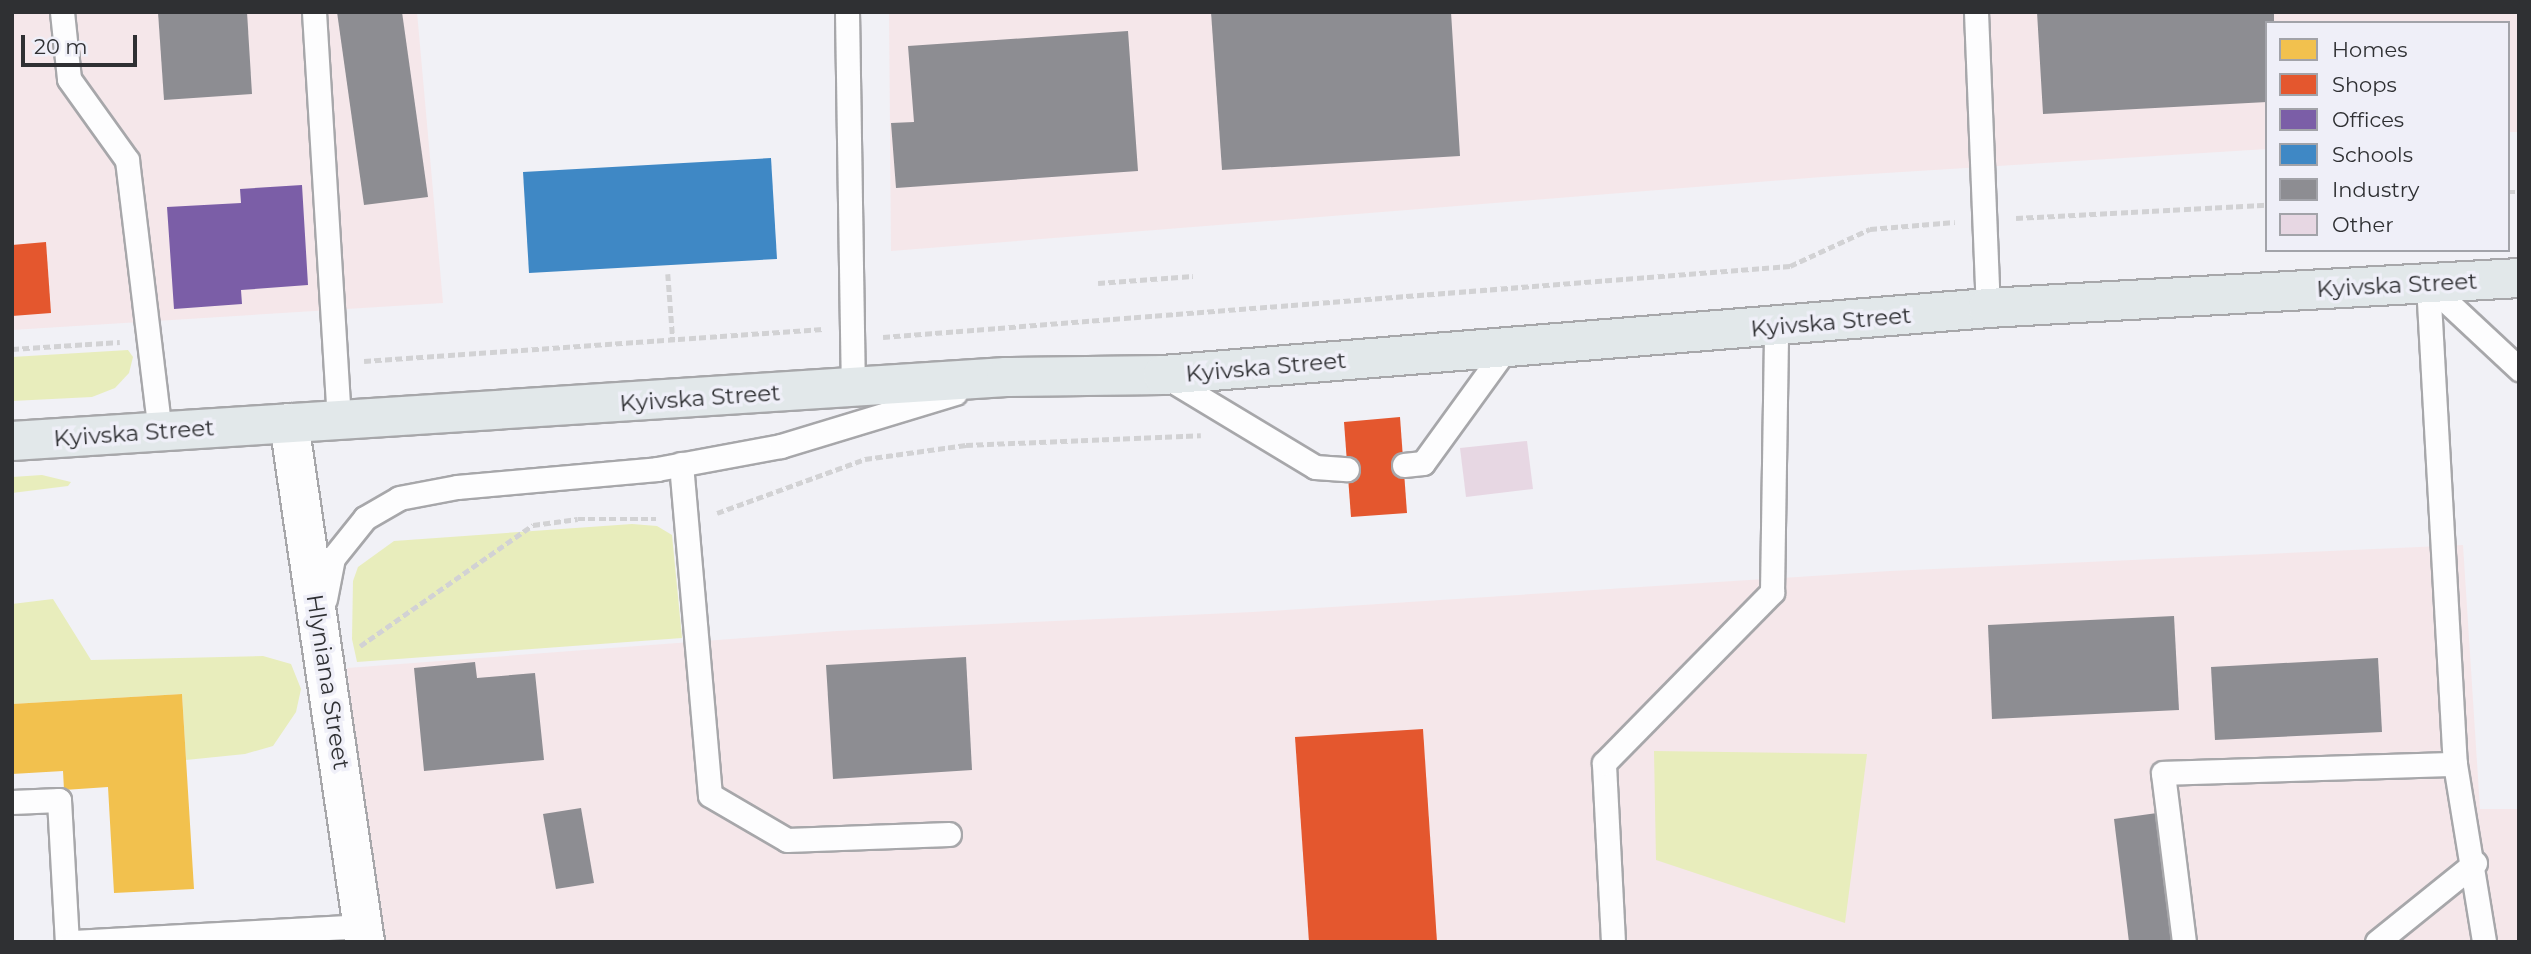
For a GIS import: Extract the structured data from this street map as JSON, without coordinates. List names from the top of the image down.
{
  "streets": {
    "main road": ["Kyivska Street"],
    "street": ["Hlyniana Street"]
  },
  "crossings": [
    ["Kyivska Street", "Hlyniana Street"]
  ],
  "legend": [
    "Homes",
    "Shops",
    "Offices",
    "Schools",
    "Industry",
    "Other"
  ],
  "scale_bar": "20 m"
}
